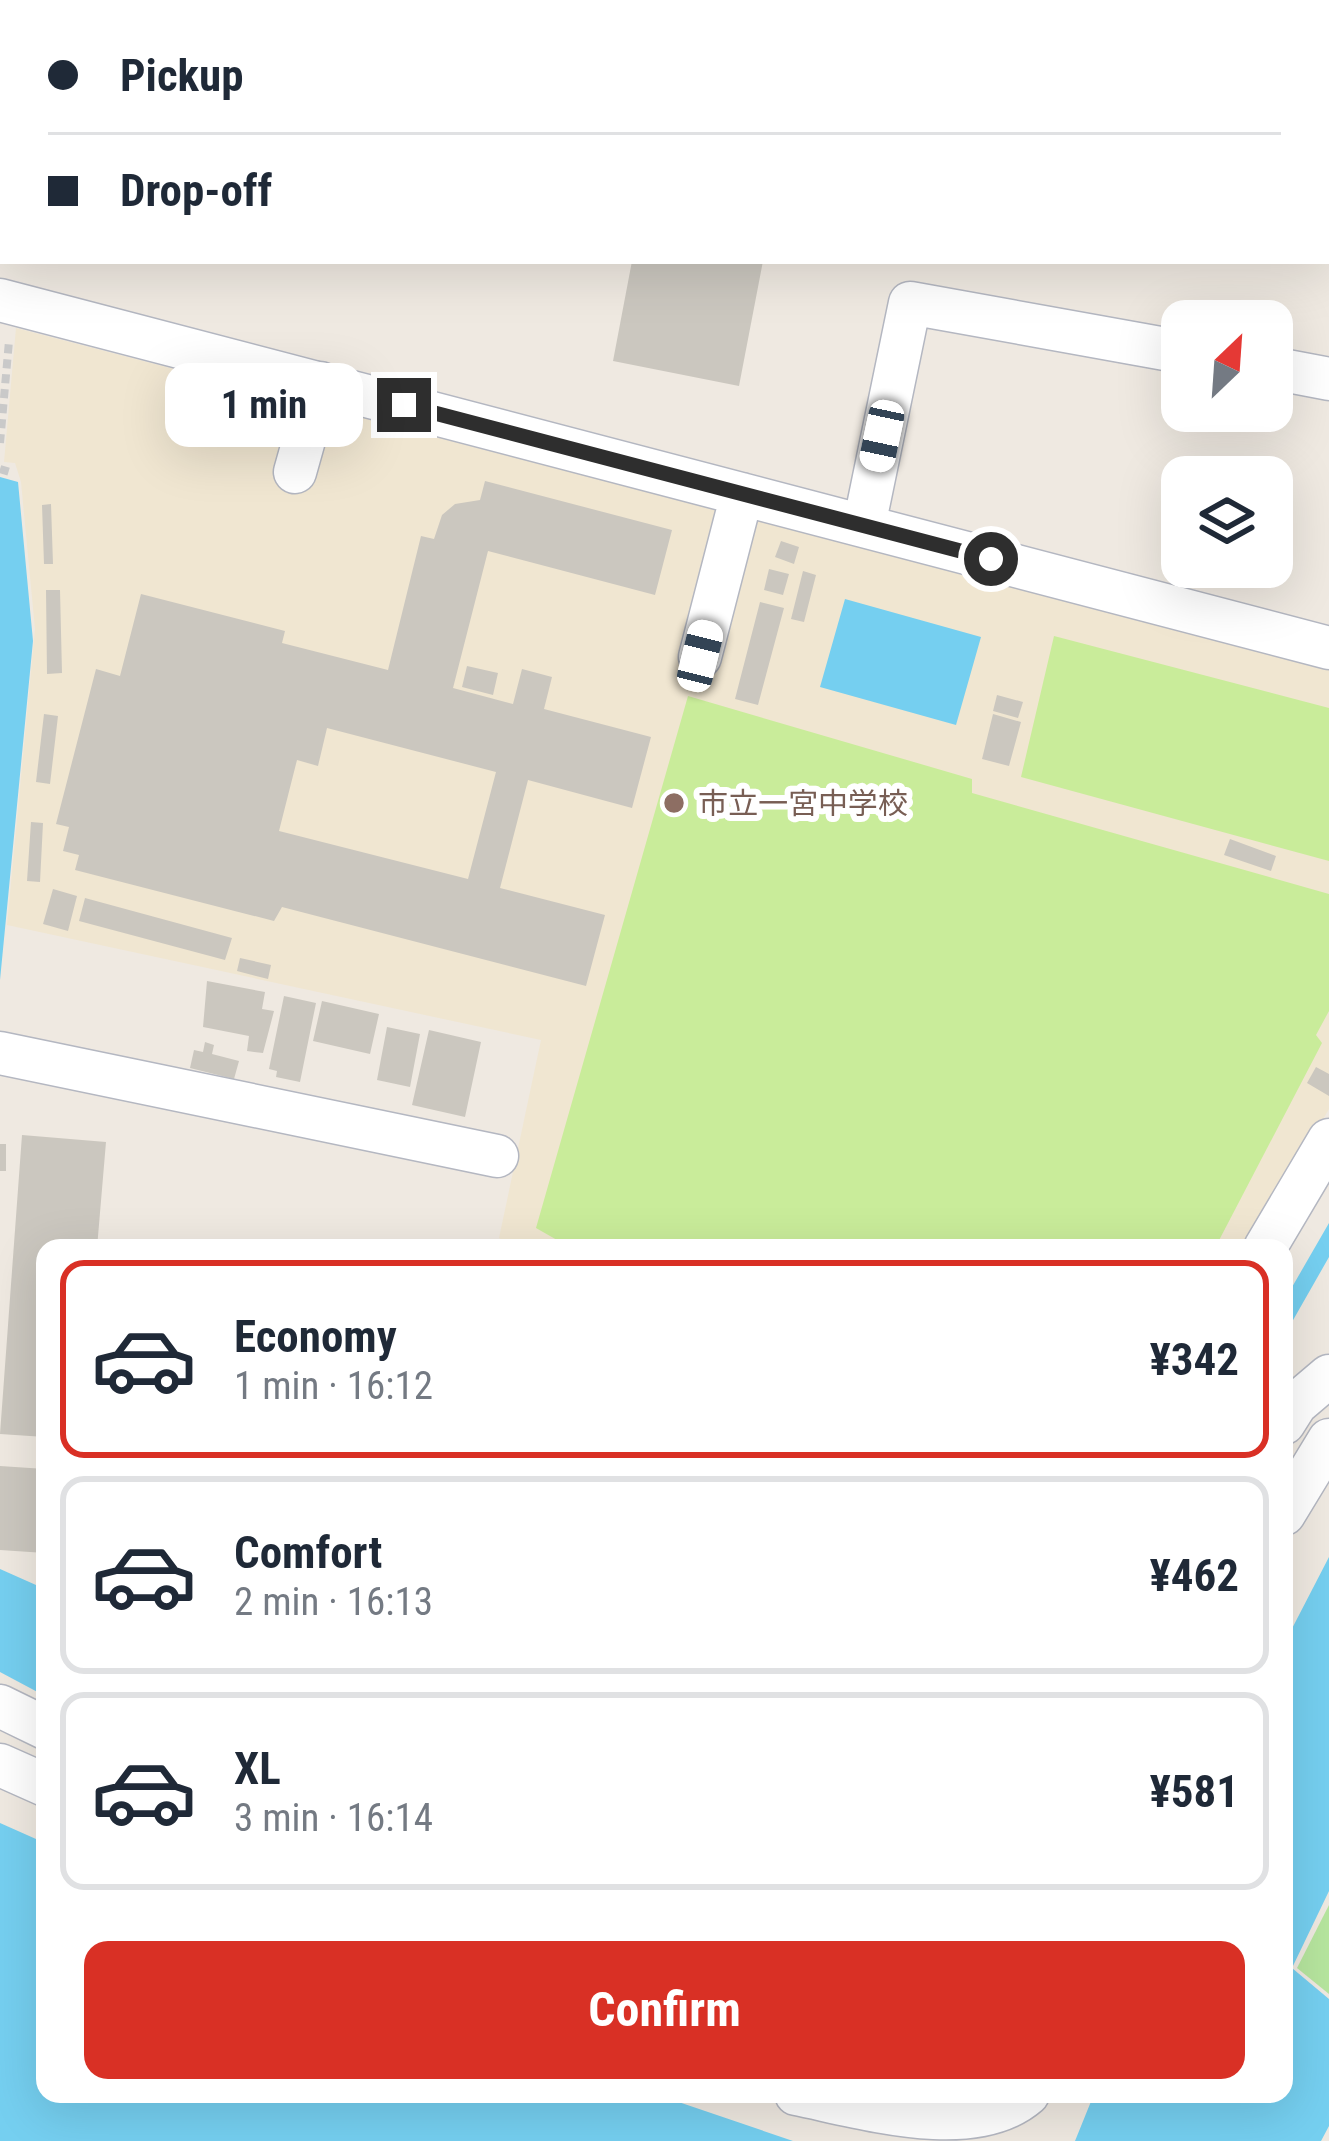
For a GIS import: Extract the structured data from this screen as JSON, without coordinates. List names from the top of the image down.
{
  "places": ["市立一宮中学校"],
  "north": "top right",
  "page": {
    "banner": ["Pickup", "Drop-off"],
    "bubble": "1 min",
    "list": [
      {
        "name": "Economy",
        "note": "1 min · 16:12",
        "value": "¥342"
      },
      {
        "name": "Comfort",
        "note": "2 min · 16:13",
        "value": "¥462"
      },
      {
        "name": "XL",
        "note": "3 min · 16:14",
        "value": "¥581"
      }
    ],
    "buttons": "Confirm"
  }
}
